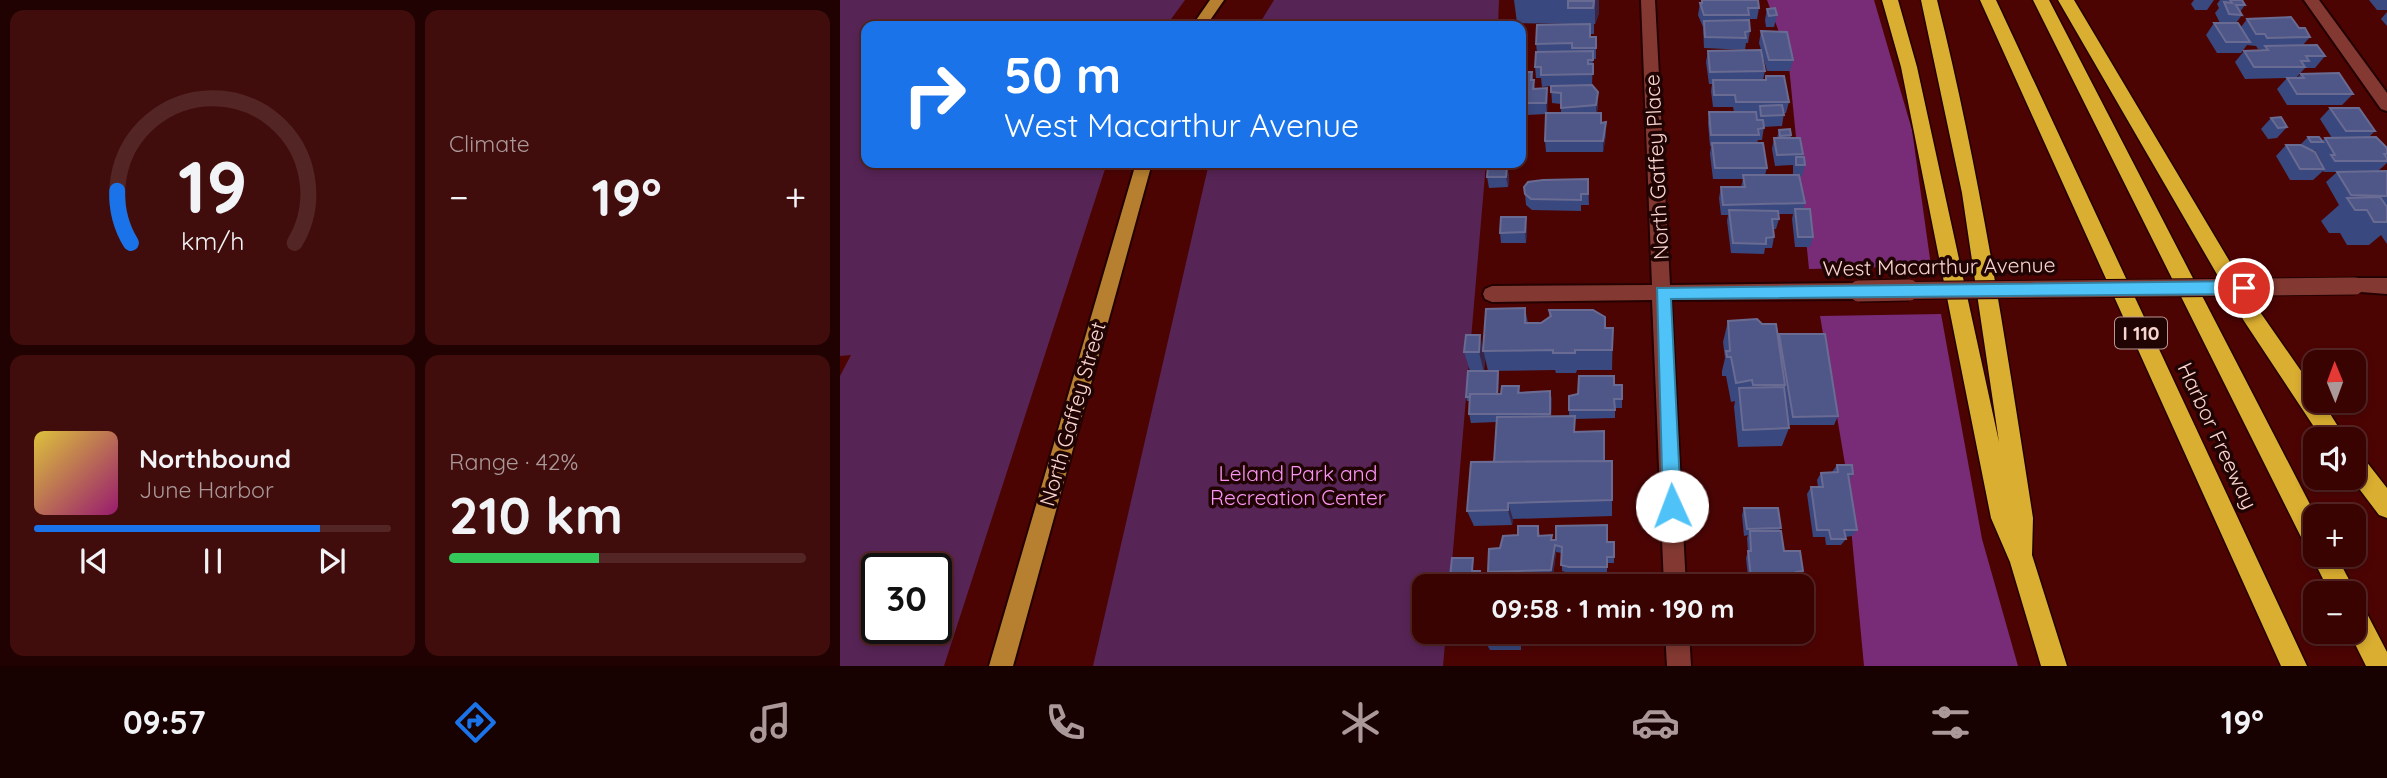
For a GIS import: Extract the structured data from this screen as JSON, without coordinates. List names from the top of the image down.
{
  "streets": {
    "highway": ["I 110", "Harbor Freeway"],
    "main road": ["North Gaffey Street"],
    "street": ["North Gaffey Place", "West Macarthur Avenue"]
  },
  "crossings": [
    ["North Gaffey Place", "West Macarthur Avenue"]
  ],
  "parks": ["Leland Park and Recreation Center"],
  "north": "top",
  "page": {
    "tile": [
      "Climate",
      ["Range · 42%", "210 km"]
    ],
    "turn": ["50 m", "West Macarthur Avenue"],
    "heat": ["−", "19°", "+"],
    "map_buttons": ["+", "−"],
    "song": ["Northbound", "June Harbor"],
    "limit": "30",
    "trip": "09:58 · 1 min · 190 m",
    "tabs": ["09:57", "19°"],
    "gauge": ["19", "km/h"]
  }
}
